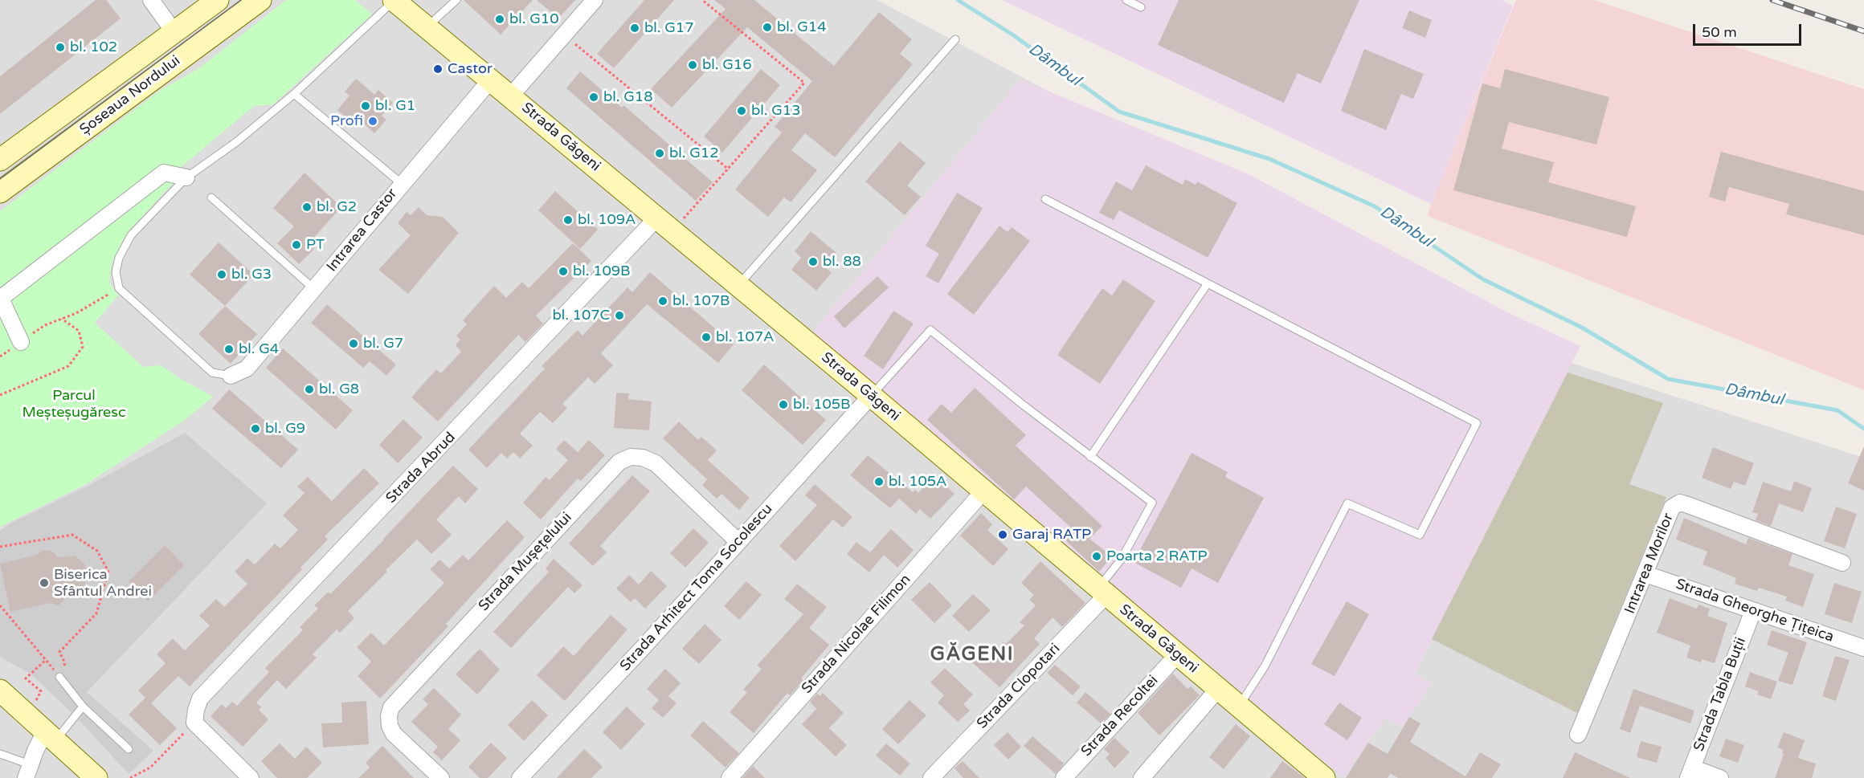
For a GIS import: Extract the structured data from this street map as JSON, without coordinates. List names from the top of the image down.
{
  "streets": {
    "main road": ["Șoseaua Nordului", "Strada Găgeni"],
    "street": [
      "Intrarea Castor",
      "Strada Abrud",
      "Strada Mușețelului",
      "Intrarea Morilor",
      "Strada Arhitect Toma Socolescu",
      "Strada Gheorghe Țițeica",
      "Strada Nicolae Filimon",
      "Strada Clopotari",
      "Strada Tabla Buții",
      "Strada Recoltei"
    ]
  },
  "crossings": [
    ["Strada Găgeni", "Intrarea Castor"],
    ["Strada Găgeni", "Strada Abrud"],
    ["Strada Găgeni", "Strada Arhitect Toma Socolescu"],
    ["Strada Găgeni", "Strada Nicolae Filimon"],
    ["Strada Găgeni", "Strada Clopotari"],
    ["Strada Găgeni", "Strada Recoltei"],
    ["Strada Mușețelului", "Strada Arhitect Toma Socolescu"],
    ["Intrarea Morilor", "Strada Gheorghe Țițeica"],
    ["Strada Gheorghe Țițeica", "Strada Tabla Buții"]
  ],
  "districts": ["GĂGENI"],
  "water": ["Dâmbul"],
  "parks": ["Parcul Meșteșugăresc"],
  "places": [
    "bl. G10",
    "bl. G14",
    "bl. G17",
    "bl. 102",
    "bl. G16",
    "Castor",
    "bl. G18",
    "bl. G1",
    "bl. G13",
    "Profi",
    "bl. G12",
    "bl. G2",
    "bl. 109A",
    "PT",
    "bl. 88",
    "bl. 109B",
    "bl. G3",
    "bl. 107B",
    "bl. 107C",
    "bl. 107A",
    "bl. G7",
    "bl. G4",
    "bl. G8",
    "bl. 105B",
    "bl. G9",
    "bl. 105A",
    "Garaj RATP",
    "Poarta 2 RATP",
    "Biserica Sfântul Andrei"
  ],
  "scale_bar": "50 m"
}
